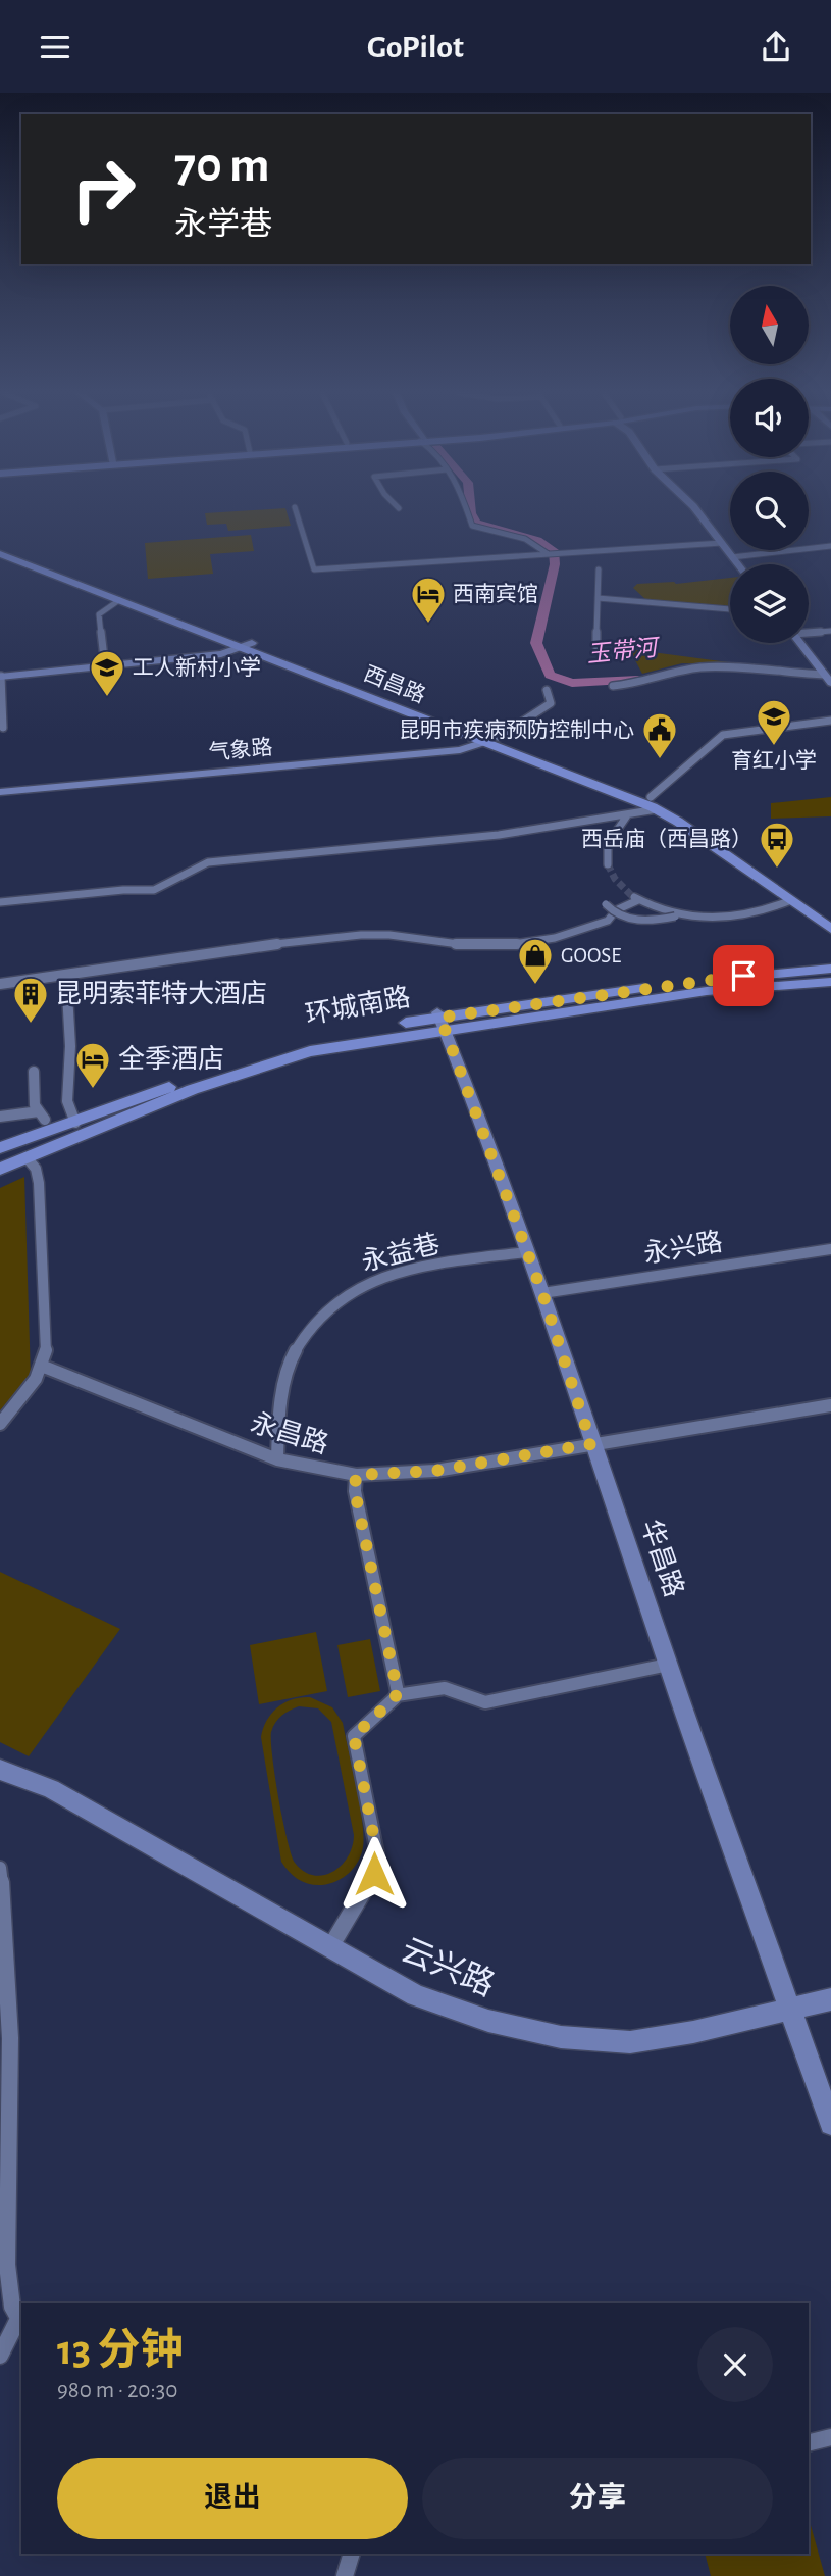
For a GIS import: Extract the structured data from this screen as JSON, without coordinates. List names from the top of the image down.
{
  "streets": {
    "main road": ["西昌路", "环城南路"],
    "street": [
      "气象路",
      "永兴路",
      "永益巷",
      "永昌路",
      "华昌路",
      "云兴路"
    ]
  },
  "crossings": [
    ["西昌路", "气象路"],
    ["环城南路", "华昌路"],
    ["永兴路", "华昌路"],
    ["永益巷", "永昌路"],
    ["永益巷", "华昌路"],
    ["永昌路", "华昌路"],
    ["华昌路", "云兴路"]
  ],
  "water": ["玉带河"],
  "places": {
    "hotel": ["西南宾馆", "全季酒店"],
    "school or university": ["工人新村小学", "育红小学"],
    "public building": ["昆明市疾病预防控制中心"],
    "bus stop": ["西岳庙（西昌路）"],
    "shop": ["GOOSE"],
    "building": ["昆明索菲特大酒店"]
  },
  "north": "top",
  "page": {
    "header": "GoPilot",
    "turn": ["70 m", "永学巷"],
    "heading": ["13 分钟", "980 m · 20:30"],
    "buttons": ["退出", "分享"]
  }
}
